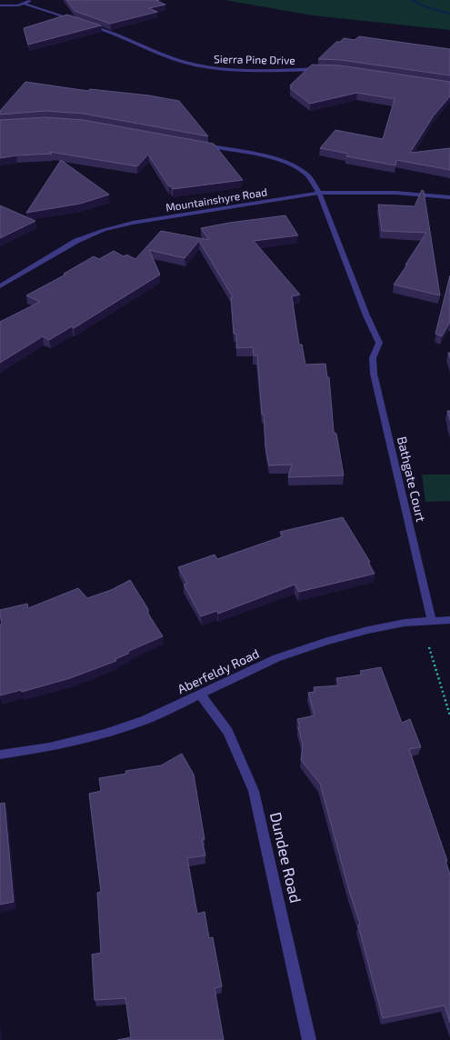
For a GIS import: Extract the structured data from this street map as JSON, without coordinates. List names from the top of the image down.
{
  "streets": {
    "street": [
      "Sierra Pine Drive",
      "Mountainshyre Road",
      "Bathgate Court",
      "Aberfeldy Road",
      "Dundee Road"
    ]
  },
  "crossings": [
    ["Mountainshyre Road", "Bathgate Court"],
    ["Bathgate Court", "Aberfeldy Road"],
    ["Aberfeldy Road", "Dundee Road"]
  ]
}
